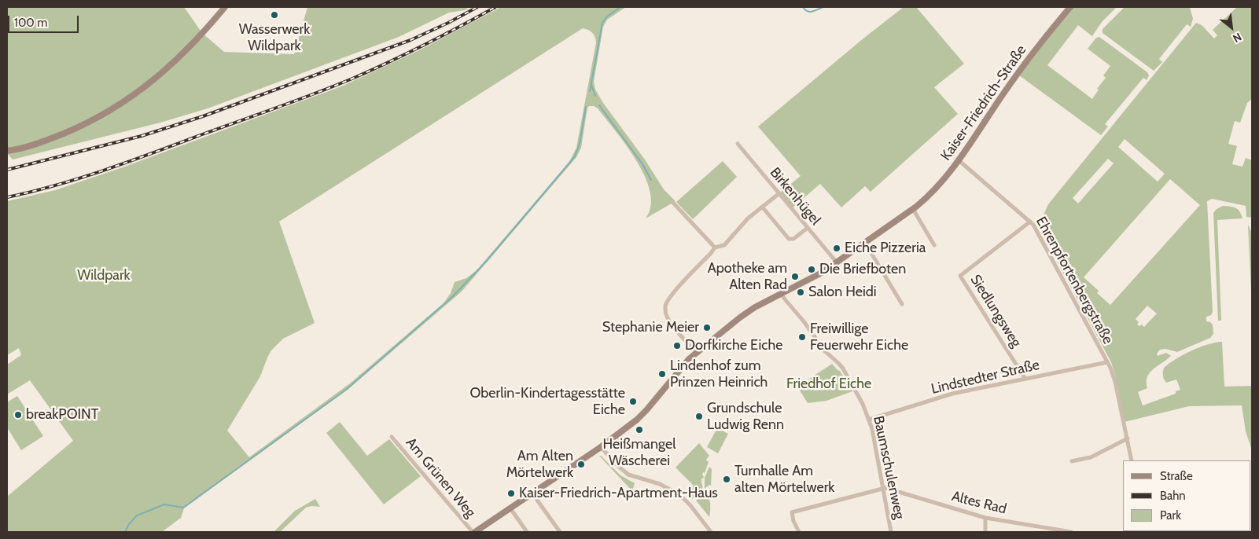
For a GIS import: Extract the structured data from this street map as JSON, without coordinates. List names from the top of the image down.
{
  "streets": {
    "street": [
      "Kaiser-Friedrich-Straße",
      "Birkenhügel",
      "Ehrenpfortenbergstraße",
      "Siedlungsweg",
      "Lindstedter Straße",
      "Baumschulenweg",
      "Am Grünen Weg",
      "Altes Rad"
    ]
  },
  "crossings": [
    ["Kaiser-Friedrich-Straße", "Birkenhügel"],
    ["Kaiser-Friedrich-Straße", "Ehrenpfortenbergstraße"],
    ["Kaiser-Friedrich-Straße", "Baumschulenweg"],
    ["Kaiser-Friedrich-Straße", "Am Grünen Weg"],
    ["Ehrenpfortenbergstraße", "Siedlungsweg"],
    ["Ehrenpfortenbergstraße", "Lindstedter Straße"],
    ["Siedlungsweg", "Lindstedter Straße"],
    ["Lindstedter Straße", "Baumschulenweg"],
    ["Baumschulenweg", "Altes Rad"]
  ],
  "parks": ["Wildpark", "Friedhof Eiche"],
  "places": [
    "Wasserwerk Wildpark",
    "Eiche Pizzeria",
    "Die Briefboten",
    "Apotheke am Alten Rad",
    "Salon Heidi",
    "Stephanie Meier",
    "Freiwillige Feuerwehr Eiche",
    "Dorfkirche Eiche",
    "Lindenhof zum Prinzen Heinrich",
    "Oberlin-Kindertagesstätte Eiche",
    "breakPOINT",
    "Grundschule Ludwig Renn",
    "Heißmangel Wäscherei",
    "Am Alten Mörtelwerk",
    "Turnhalle Am alten Mörtelwerk",
    "Kaiser-Friedrich-Apartment-Haus"
  ],
  "legend": ["Straße", "Bahn", "Park"],
  "scale_bar": "100 m",
  "north": "bottom right"
}
